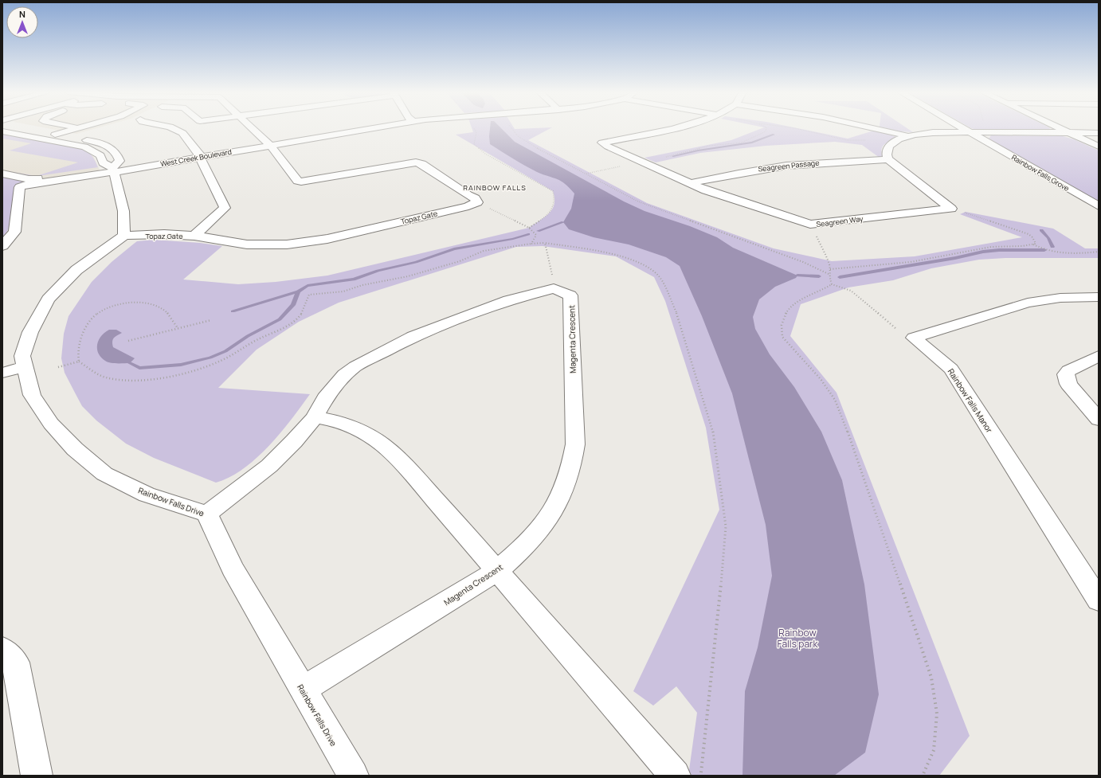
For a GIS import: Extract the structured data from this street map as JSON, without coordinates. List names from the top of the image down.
{
  "streets": {
    "street": [
      "West Creek Boulevard",
      "Seagreen Passage",
      "Rainbow Falls Grove",
      "Topaz Gate",
      "Seagreen Way",
      "Magenta Crescent",
      "Rainbow Falls Manor",
      "Rainbow Falls Drive"
    ]
  },
  "crossings": [
    ["West Creek Boulevard", "Topaz Gate"],
    ["Seagreen Passage", "Seagreen Way"],
    ["Topaz Gate", "Rainbow Falls Drive"],
    ["Magenta Crescent", "Rainbow Falls Drive"]
  ],
  "districts": ["RAINBOW FALLS"],
  "parks": ["Rainbow Falls park"],
  "north": "top"
}
